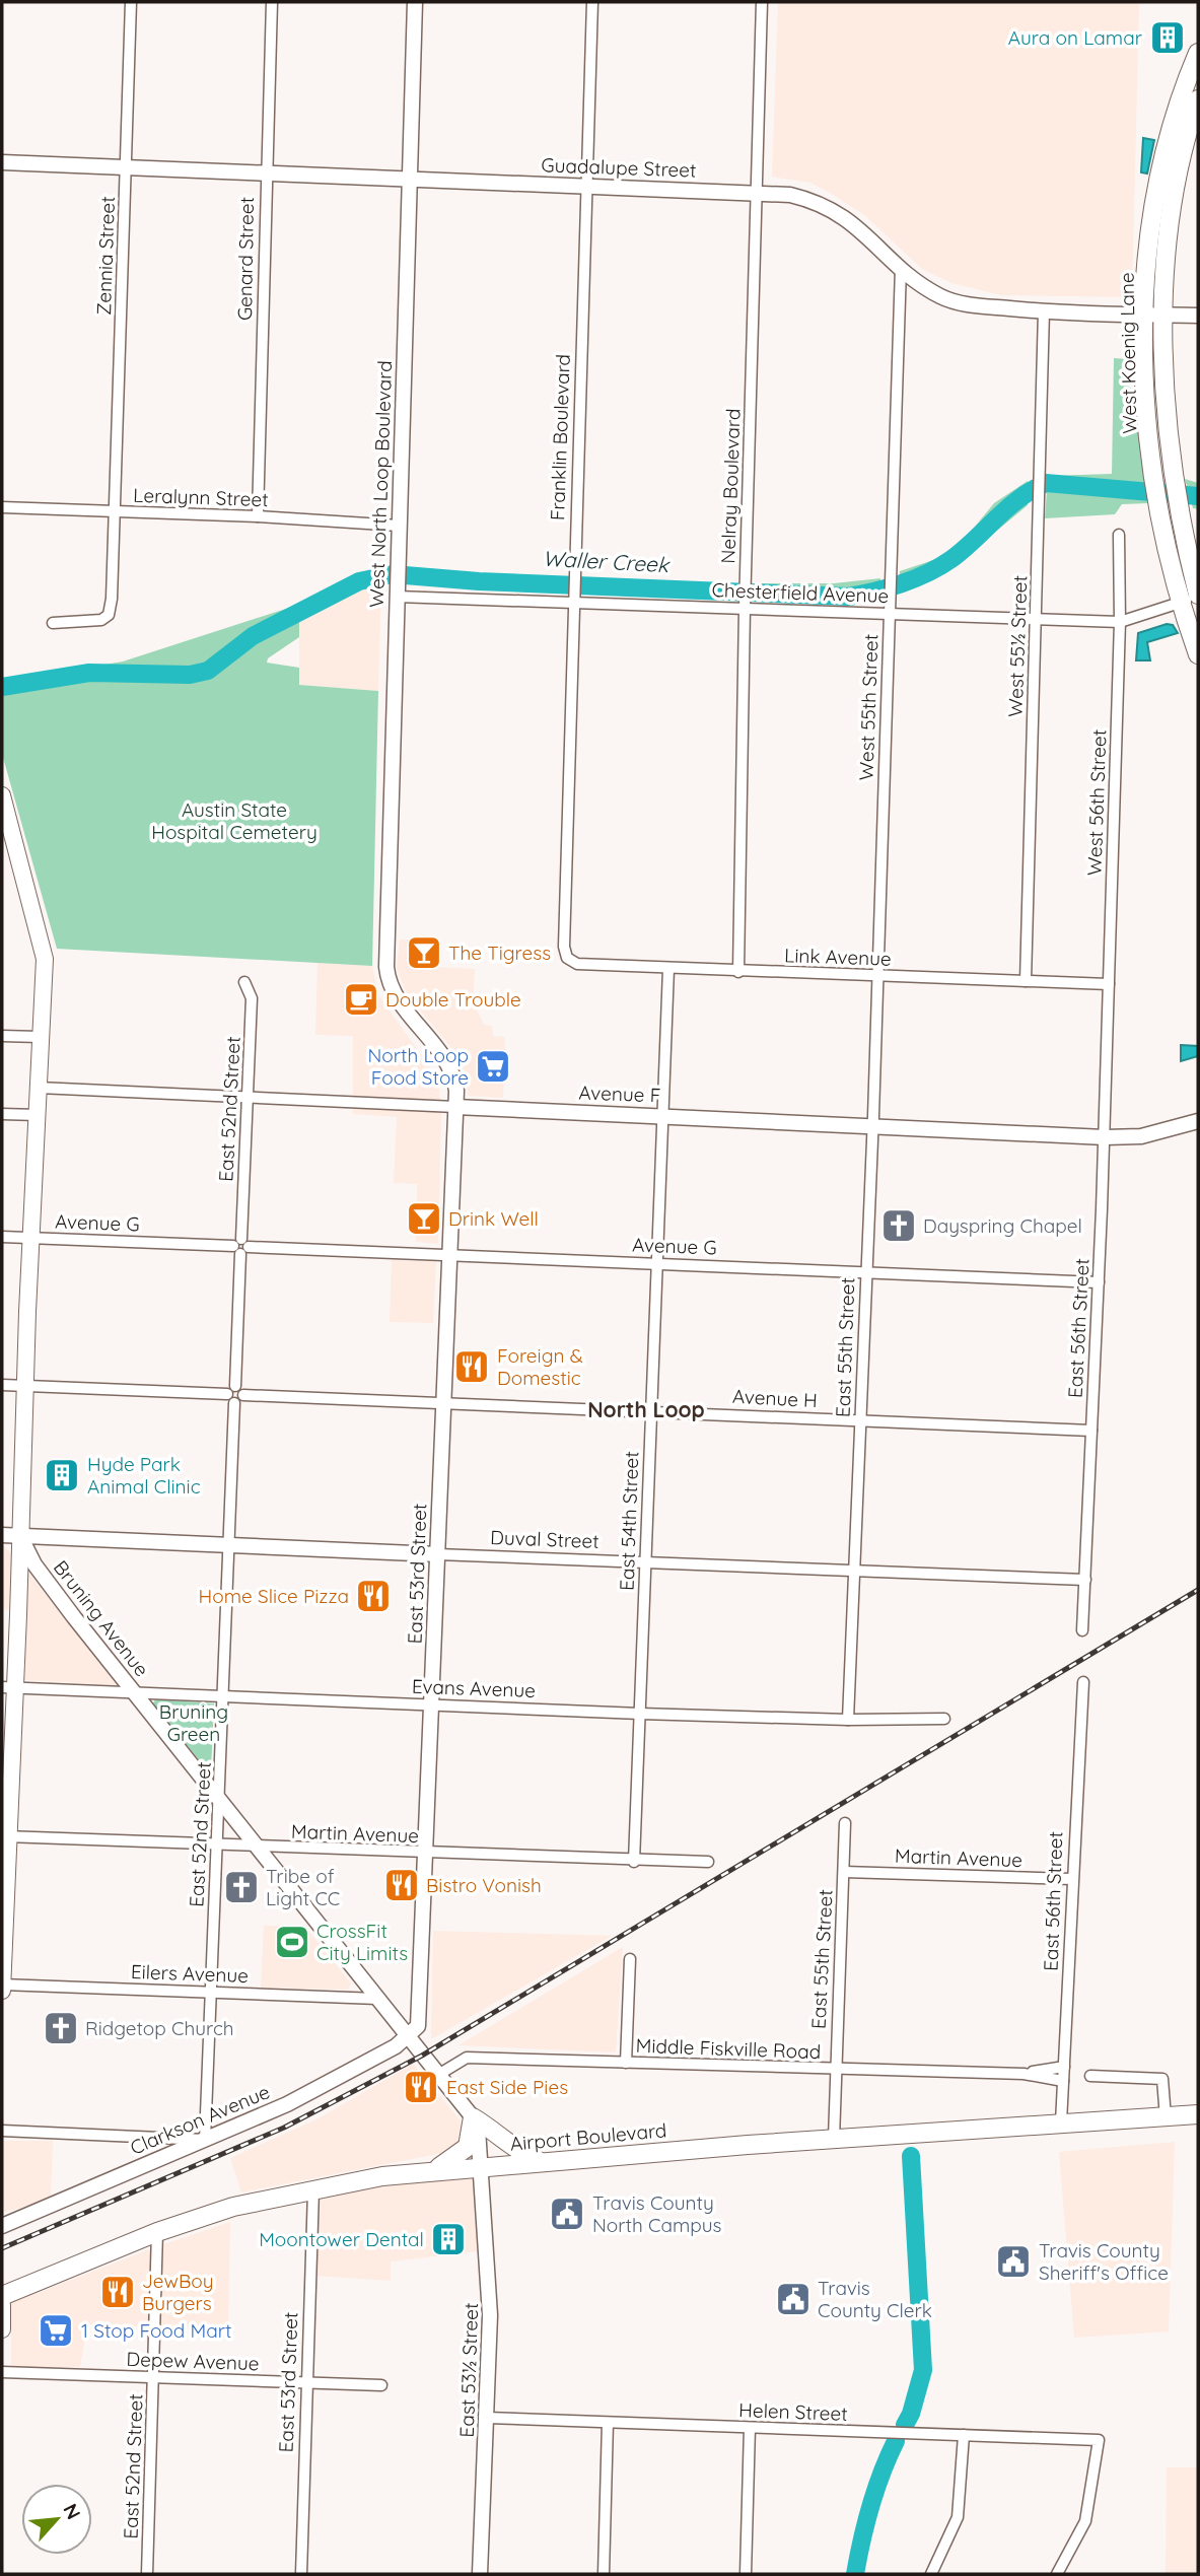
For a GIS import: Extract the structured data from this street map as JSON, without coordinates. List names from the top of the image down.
{
  "streets": {
    "main road": ["West Koenig Lane", "Airport Boulevard"],
    "street": [
      "Guadalupe Street",
      "Zennia Street",
      "Genard Street",
      "Franklin Boulevard",
      "West North Loop Boulevard",
      "Nelray Boulevard",
      "Leralynn Street",
      "Chesterfield Avenue",
      "West 55½ Street",
      "West 55th Street",
      "West 56th Street",
      "Link Avenue",
      "Avenue F",
      "East 52nd Street",
      "Avenue G",
      "East 56th Street",
      "East 55th Street",
      "Avenue H",
      "East 54th Street",
      "Duval Street",
      "East 53rd Street",
      "Bruning Avenue",
      "Evans Avenue",
      "Martin Avenue",
      "Eilers Avenue",
      "Middle Fiskville Road",
      "Clarkson Avenue",
      "Depew Avenue",
      "East 53½ Street",
      "Helen Street"
    ]
  },
  "crossings": [
    ["Guadalupe Street", "Zennia Street"],
    ["Guadalupe Street", "Genard Street"],
    ["Guadalupe Street", "West Koenig Lane"],
    ["Guadalupe Street", "Franklin Boulevard"],
    ["Guadalupe Street", "West North Loop Boulevard"],
    ["Guadalupe Street", "Nelray Boulevard"],
    ["Guadalupe Street", "West 55½ Street"],
    ["Guadalupe Street", "West 55th Street"],
    ["Zennia Street", "Leralynn Street"],
    ["Genard Street", "Leralynn Street"],
    ["West Koenig Lane", "Chesterfield Avenue"],
    ["Franklin Boulevard", "Chesterfield Avenue"],
    ["Franklin Boulevard", "Link Avenue"],
    ["West North Loop Boulevard", "Leralynn Street"],
    ["West North Loop Boulevard", "Chesterfield Avenue"],
    ["West North Loop Boulevard", "East 53rd Street"],
    ["Nelray Boulevard", "Chesterfield Avenue"],
    ["Nelray Boulevard", "Link Avenue"],
    ["Chesterfield Avenue", "West 55½ Street"],
    ["Chesterfield Avenue", "West 55th Street"],
    ["Chesterfield Avenue", "West 56th Street"],
    ["West 55½ Street", "Link Avenue"],
    ["West 55th Street", "Link Avenue"],
    ["West 55th Street", "East 55th Street"],
    ["West 56th Street", "Link Avenue"],
    ["West 56th Street", "East 56th Street"],
    ["Link Avenue", "East 56th Street"],
    ["Link Avenue", "East 55th Street"],
    ["Link Avenue", "East 54th Street"],
    ["Avenue F", "East 52nd Street"],
    ["Avenue F", "East 56th Street"],
    ["Avenue F", "East 55th Street"],
    ["Avenue F", "East 54th Street"],
    ["Avenue F", "East 53rd Street"],
    ["East 52nd Street", "Avenue G"],
    ["East 52nd Street", "Avenue H"],
    ["East 52nd Street", "Duval Street"],
    ["East 52nd Street", "Bruning Avenue"],
    ["East 52nd Street", "Evans Avenue"],
    ["East 52nd Street", "Martin Avenue"],
    ["East 52nd Street", "Eilers Avenue"],
    ["East 52nd Street", "Clarkson Avenue"],
    ["East 52nd Street", "Airport Boulevard"],
    ["East 52nd Street", "Depew Avenue"],
    ["Avenue G", "East 56th Street"],
    ["Avenue G", "East 55th Street"],
    ["Avenue G", "East 54th Street"],
    ["Avenue G", "East 53rd Street"],
    ["East 56th Street", "Avenue H"],
    ["East 56th Street", "Duval Street"],
    ["East 56th Street", "Martin Avenue"],
    ["East 56th Street", "Middle Fiskville Road"],
    ["East 56th Street", "Airport Boulevard"],
    ["East 55th Street", "Avenue H"],
    ["East 55th Street", "Duval Street"],
    ["East 55th Street", "Evans Avenue"],
    ["East 55th Street", "Martin Avenue"],
    ["East 55th Street", "Middle Fiskville Road"],
    ["East 55th Street", "Airport Boulevard"],
    ["Avenue H", "East 54th Street"],
    ["Avenue H", "East 53rd Street"],
    ["East 54th Street", "Duval Street"],
    ["East 54th Street", "Evans Avenue"],
    ["East 54th Street", "Martin Avenue"],
    ["Duval Street", "East 53rd Street"],
    ["Duval Street", "Bruning Avenue"],
    ["East 53rd Street", "Bruning Avenue"],
    ["East 53rd Street", "Evans Avenue"],
    ["East 53rd Street", "Martin Avenue"],
    ["East 53rd Street", "Clarkson Avenue"],
    ["East 53rd Street", "Airport Boulevard"],
    ["East 53rd Street", "Depew Avenue"],
    ["Bruning Avenue", "Evans Avenue"],
    ["Bruning Avenue", "Martin Avenue"],
    ["Bruning Avenue", "Eilers Avenue"],
    ["Bruning Avenue", "Middle Fiskville Road"],
    ["Bruning Avenue", "Clarkson Avenue"],
    ["Airport Boulevard", "East 53½ Street"],
    ["East 53½ Street", "Helen Street"]
  ],
  "districts": ["North Loop"],
  "water": ["Waller Creek"],
  "parks": ["Austin State Hospital Cemetery", "Bruning Green"],
  "places": {
    "building": ["Aura on Lamar", "Hyde Park Animal Clinic", "Moontower Dental"],
    "bar": ["The Tigress", "Drink Well"],
    "cafe": ["Double Trouble"],
    "supermarket": ["North Loop Food Store", "1 Stop Food Mart"],
    "church": ["Dayspring Chapel", "Tribe of Light CC", "Ridgetop Church"],
    "restaurant": [
      "Foreign & Domestic",
      "Home Slice Pizza",
      "Bistro Vonish",
      "East Side Pies",
      "JewBoy Burgers"
    ],
    "sports": ["CrossFit City Limits"],
    "public building": ["Travis County North Campus", "Travis County Sheriff's Office", "Travis County Clerk"]
  },
  "north": "top right"
}
